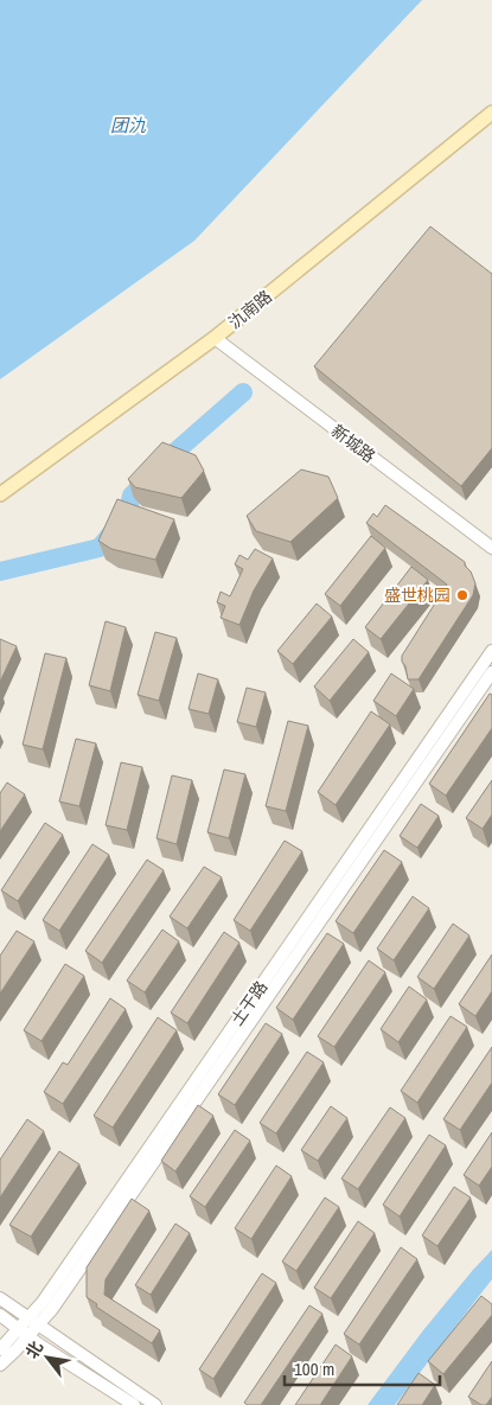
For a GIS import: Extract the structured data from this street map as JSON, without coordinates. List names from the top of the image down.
{
  "streets": {
    "main road": ["氿南路"],
    "street": ["新城路", "土干路"]
  },
  "crossings": [
    ["氿南路", "新城路"]
  ],
  "water": ["团氿"],
  "places": ["盛世桃园"],
  "scale_bar": "100 m",
  "north": "top left"
}
